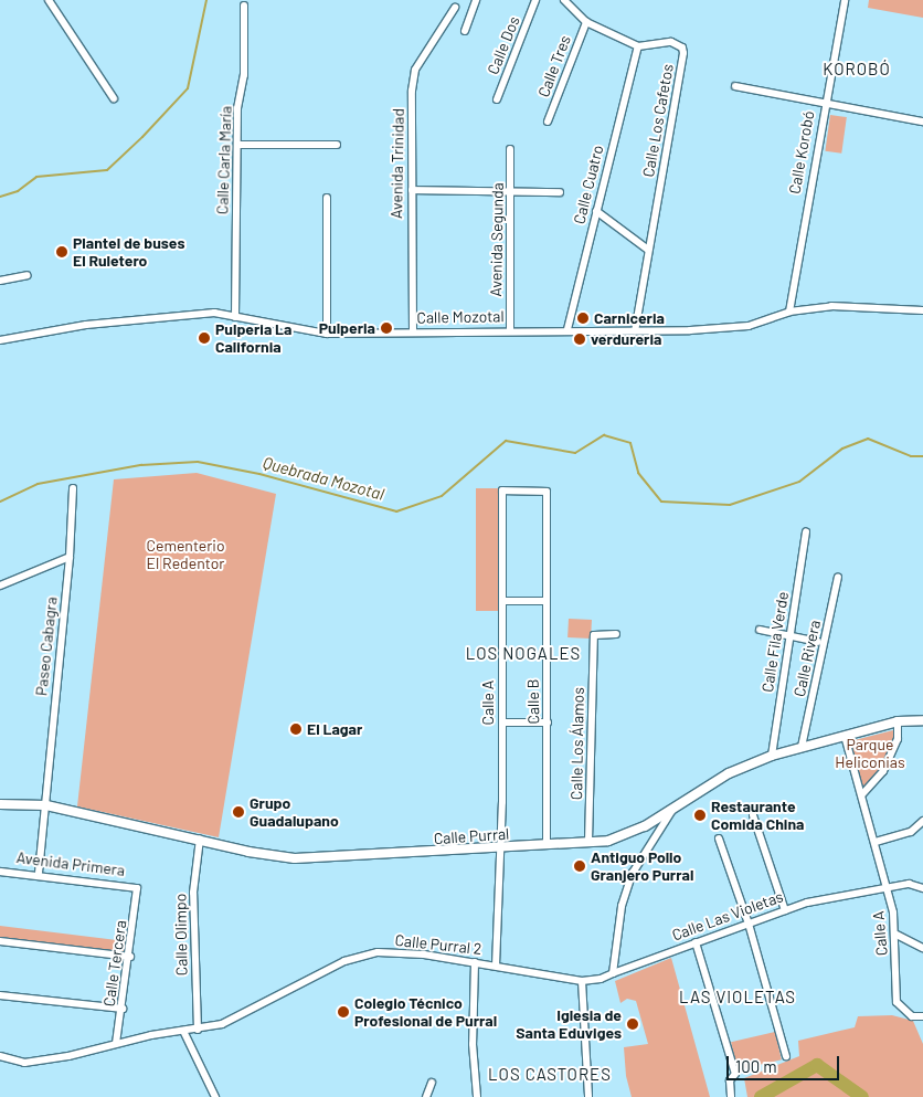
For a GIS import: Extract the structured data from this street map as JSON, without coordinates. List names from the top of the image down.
{
  "streets": {
    "street": [
      "Calle Dos",
      "Calle Tres",
      "Calle Los Cafetos",
      "Calle Korobó",
      "Calle Carla María",
      "Avenida Trinidad",
      "Calle Cuatro",
      "Avenida Segunda",
      "Calle Mozotal",
      "Calle Fila Verde",
      "Paseo Cabagra",
      "Calle Rivera",
      "Calle B",
      "Calle A",
      "Calle Los Álamos",
      "Calle Purral",
      "Avenida Primera",
      "Calle Las Violetas",
      "Calle Olimpo",
      "Calle Purral 2",
      "Calle Tercera"
    ]
  },
  "crossings": [
    ["Calle Los Cafetos", "Calle Cuatro"],
    ["Calle Los Cafetos", "Calle Mozotal"],
    ["Calle Korobó", "Calle Mozotal"],
    ["Calle Carla María", "Calle Mozotal"],
    ["Avenida Trinidad", "Calle Mozotal"],
    ["Calle Cuatro", "Calle Mozotal"],
    ["Avenida Segunda", "Calle Mozotal"],
    ["Calle Fila Verde", "Calle Purral"],
    ["Paseo Cabagra", "Calle Purral"],
    ["Paseo Cabagra", "Avenida Primera"],
    ["Calle Rivera", "Calle Purral"],
    ["Calle B", "Calle A"],
    ["Calle B", "Calle Purral"],
    ["Calle A", "Calle Purral"],
    ["Calle A", "Calle Las Violetas"],
    ["Calle A", "Calle Purral 2"],
    ["Calle Los Álamos", "Calle Purral"],
    ["Calle Purral", "Calle Olimpo"],
    ["Avenida Primera", "Calle Tercera"],
    ["Calle Las Violetas", "Calle Purral 2"],
    ["Calle Olimpo", "Calle Purral 2"],
    ["Calle Purral 2", "Calle Tercera"]
  ],
  "districts": [
    "KOROBÓ",
    "LOS NOGALES",
    "LAS VIOLETAS",
    "LOS CASTORES"
  ],
  "water": ["Quebrada Mozotal"],
  "parks": ["Cementerio El Redentor", "Parque Heliconias"],
  "places": [
    "Plantel de buses El Ruletero",
    "Carniceria",
    "Pulperia",
    "Pulperia La California",
    "verdureria",
    "El Lagar",
    "Grupo Guadalupano",
    "Restaurante Comida China",
    "Antiguo Pollo Granjero Purral",
    "Colegio Técnico Profesional de Purral",
    "Iglesia de Santa Eduviges"
  ],
  "scale_bar": "100 m"
}
